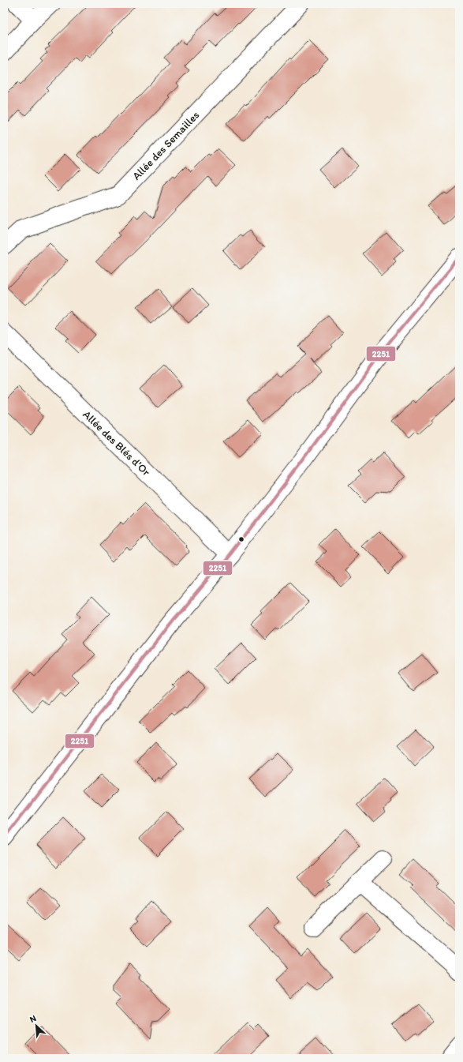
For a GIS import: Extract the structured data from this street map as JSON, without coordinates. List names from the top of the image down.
{
  "streets": {
    "street": ["Allée des Semailles", "Allée des Blés d'Or"]
  },
  "lines": ["transit line 2251"],
  "north": "top left"
}
